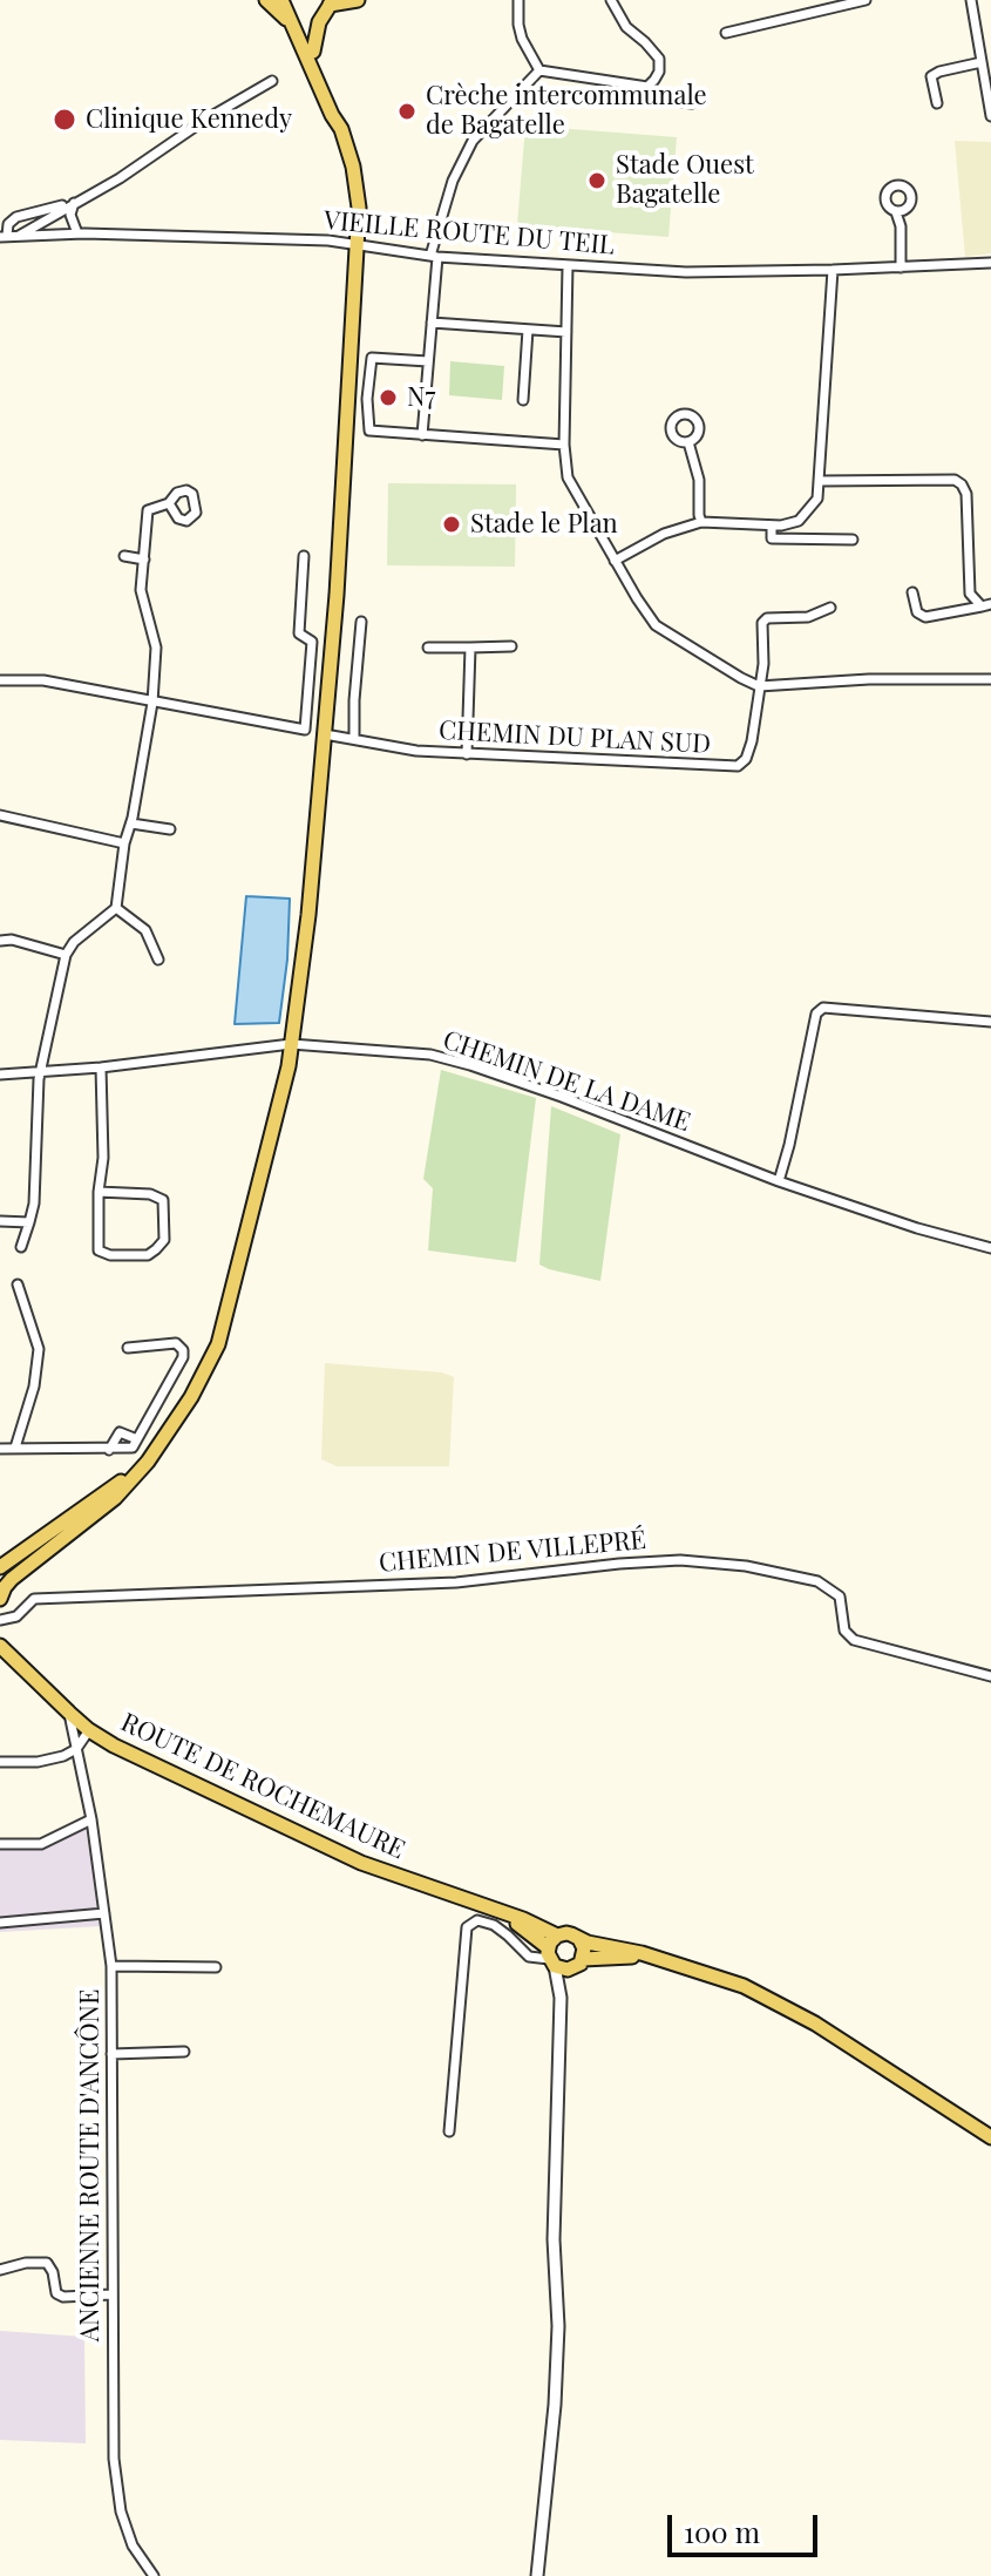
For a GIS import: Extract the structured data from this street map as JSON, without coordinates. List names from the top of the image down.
{
  "streets": {
    "main road": ["ROUTE DE ROCHEMAURE"],
    "street": [
      "VIEILLE ROUTE DU TEIL",
      "CHEMIN DU PLAN SUD",
      "CHEMIN DE LA DAME",
      "CHEMIN DE VILLEPRÉ",
      "ANCIENNE ROUTE D'ANCÔNE"
    ]
  },
  "crossings": [
    ["ROUTE DE ROCHEMAURE", "ANCIENNE ROUTE D'ANCÔNE"]
  ],
  "places": [
    "Crèche intercommunale de Bagatelle",
    "Clinique Kennedy",
    "Stade Ouest Bagatelle",
    "N7",
    "Stade le Plan"
  ],
  "scale_bar": "100 m"
}
